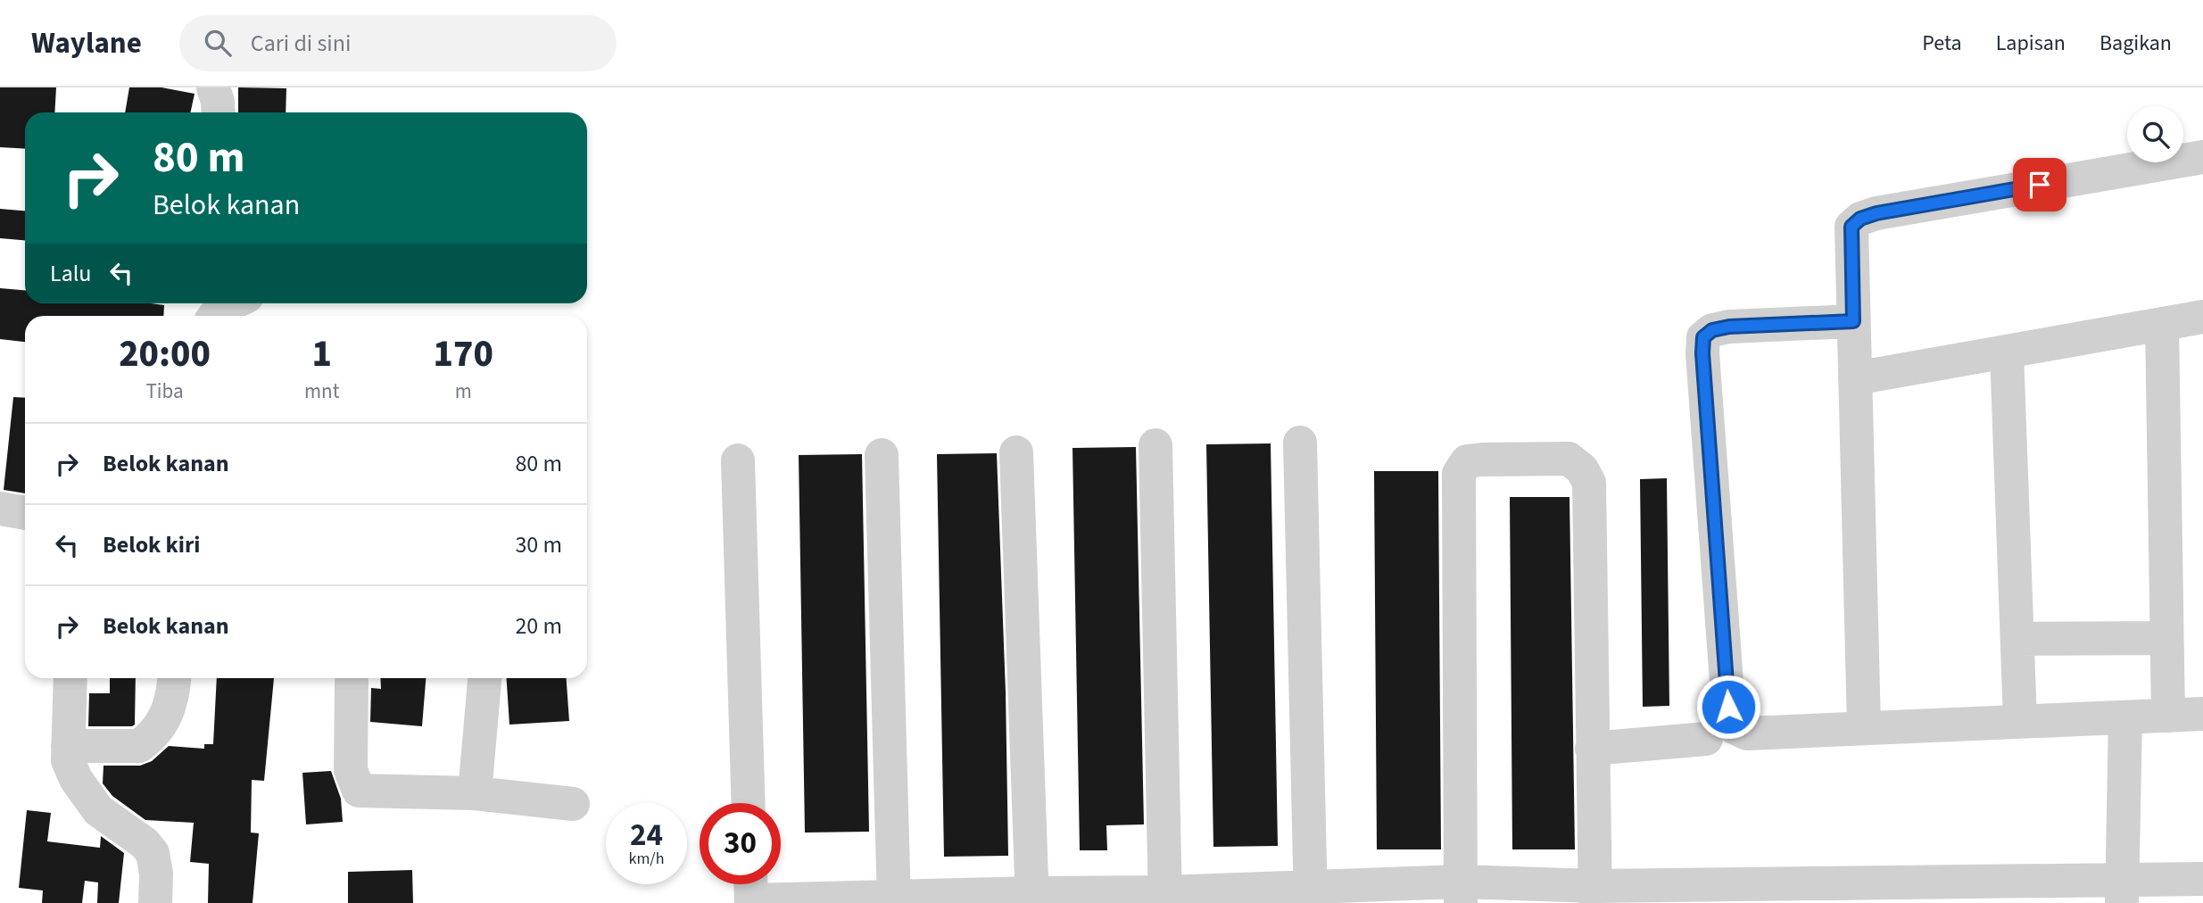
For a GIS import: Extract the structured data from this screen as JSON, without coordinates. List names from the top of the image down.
{
  "page": {
    "header": "Waylane",
    "search": "Cari di sini",
    "nav": ["Peta", "Lapisan", "Bagikan"],
    "turn": ["80 m", "Belok kanan"],
    "then": "Lalu",
    "eta": [
      "20:00",
      "Tiba",
      "1",
      "mnt",
      "170",
      "m"
    ],
    "list": [
      {
        "name": "Belok kanan",
        "value": "80 m"
      },
      {
        "name": "Belok kiri",
        "value": "30 m"
      },
      {
        "name": "Belok kanan",
        "value": "20 m"
      }
    ],
    "speed": "24 km/h",
    "limit": "30"
  }
}
